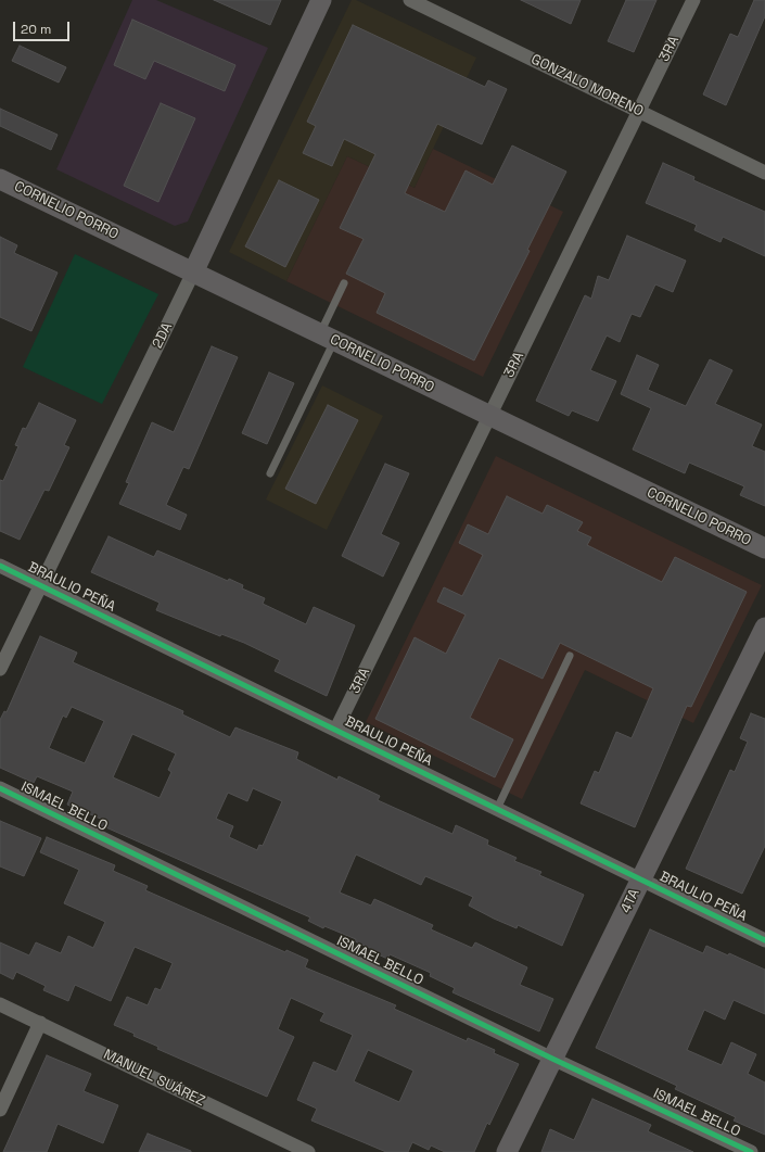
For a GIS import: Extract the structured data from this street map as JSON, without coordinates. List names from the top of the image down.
{
  "streets": {
    "main road": ["CORNELIO PORRO", "2DA", "4TA"],
    "street": [
      "3RA",
      "GONZALO MORENO",
      "BRAULIO PEÑA",
      "ISMAEL BELLO",
      "MANUEL SUÁREZ"
    ]
  },
  "crossings": [
    ["3RA", "GONZALO MORENO"],
    ["3RA", "CORNELIO PORRO"],
    ["3RA", "BRAULIO PEÑA"],
    ["CORNELIO PORRO", "2DA"],
    ["2DA", "BRAULIO PEÑA"],
    ["BRAULIO PEÑA", "4TA"],
    ["ISMAEL BELLO", "4TA"]
  ],
  "scale_bar": "20 m"
}
